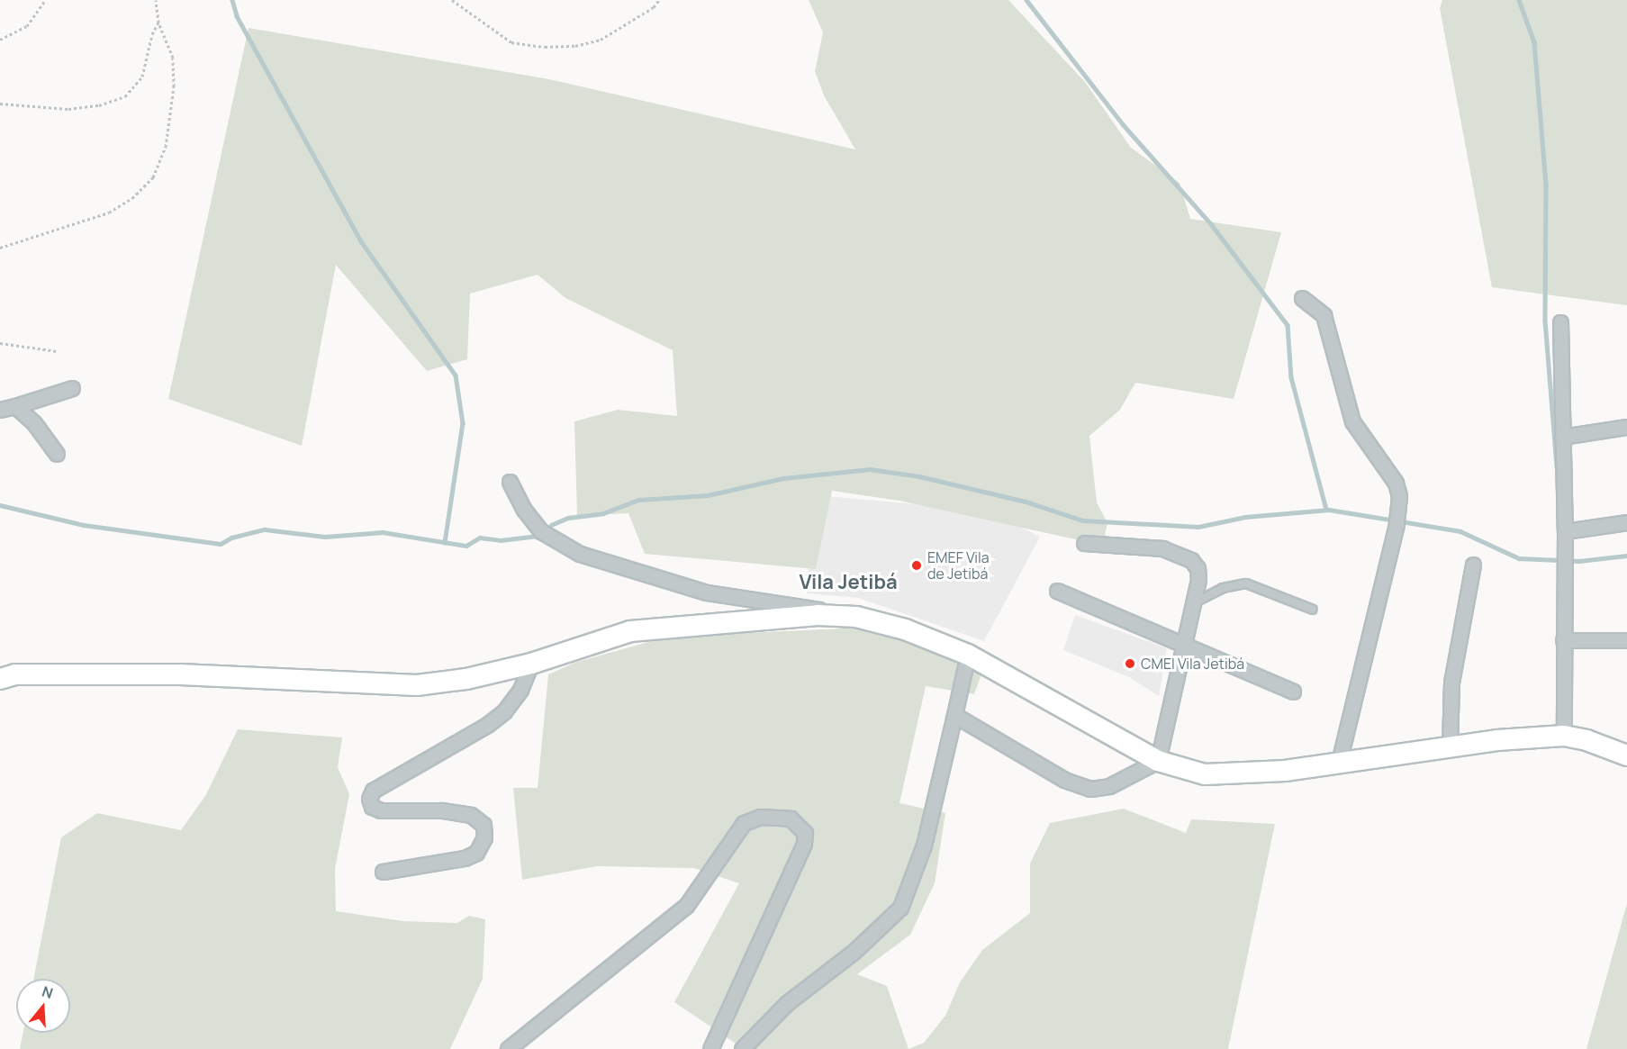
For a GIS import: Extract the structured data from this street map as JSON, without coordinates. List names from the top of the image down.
{
  "districts": ["Vila Jetibá"],
  "places": ["EMEF Vila de Jetibá", "CMEI Vila Jetibá"],
  "north": "top"
}
